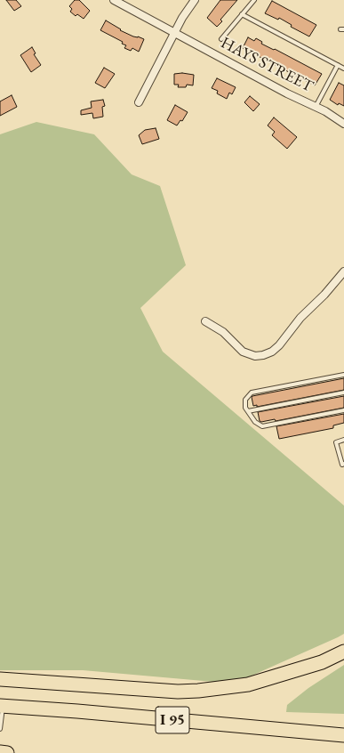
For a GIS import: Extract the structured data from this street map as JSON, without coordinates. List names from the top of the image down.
{
  "streets": {
    "highway": ["I 95"],
    "street": ["HAYS STREET"]
  }
}
